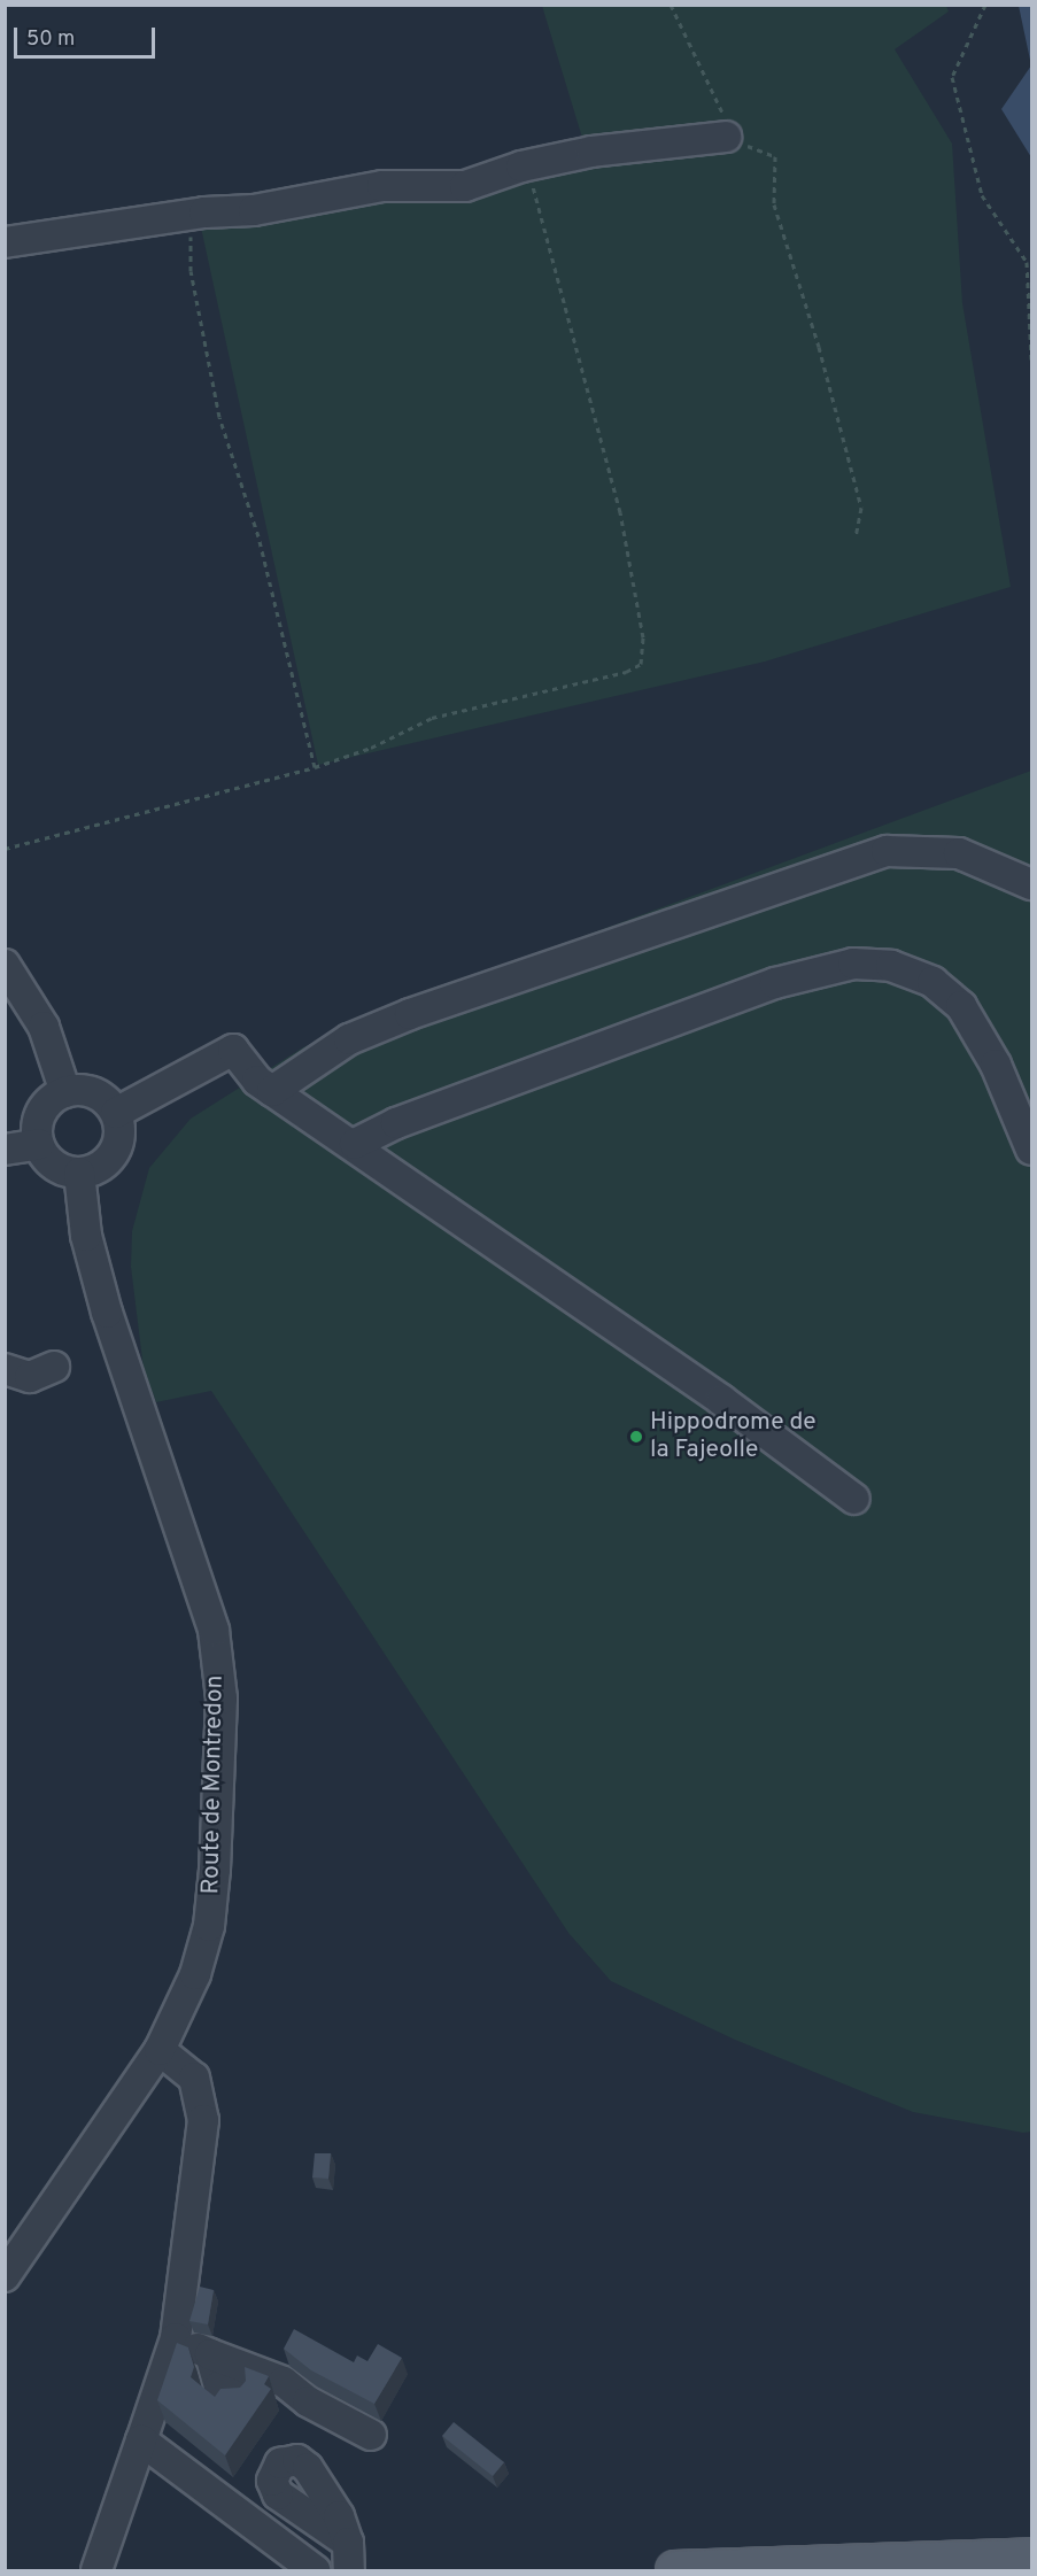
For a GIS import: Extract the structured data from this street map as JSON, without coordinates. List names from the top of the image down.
{
  "streets": {
    "street": ["Route de Montredon"]
  },
  "places": ["Hippodrome de la Fajeolle"],
  "scale_bar": "50 m"
}
